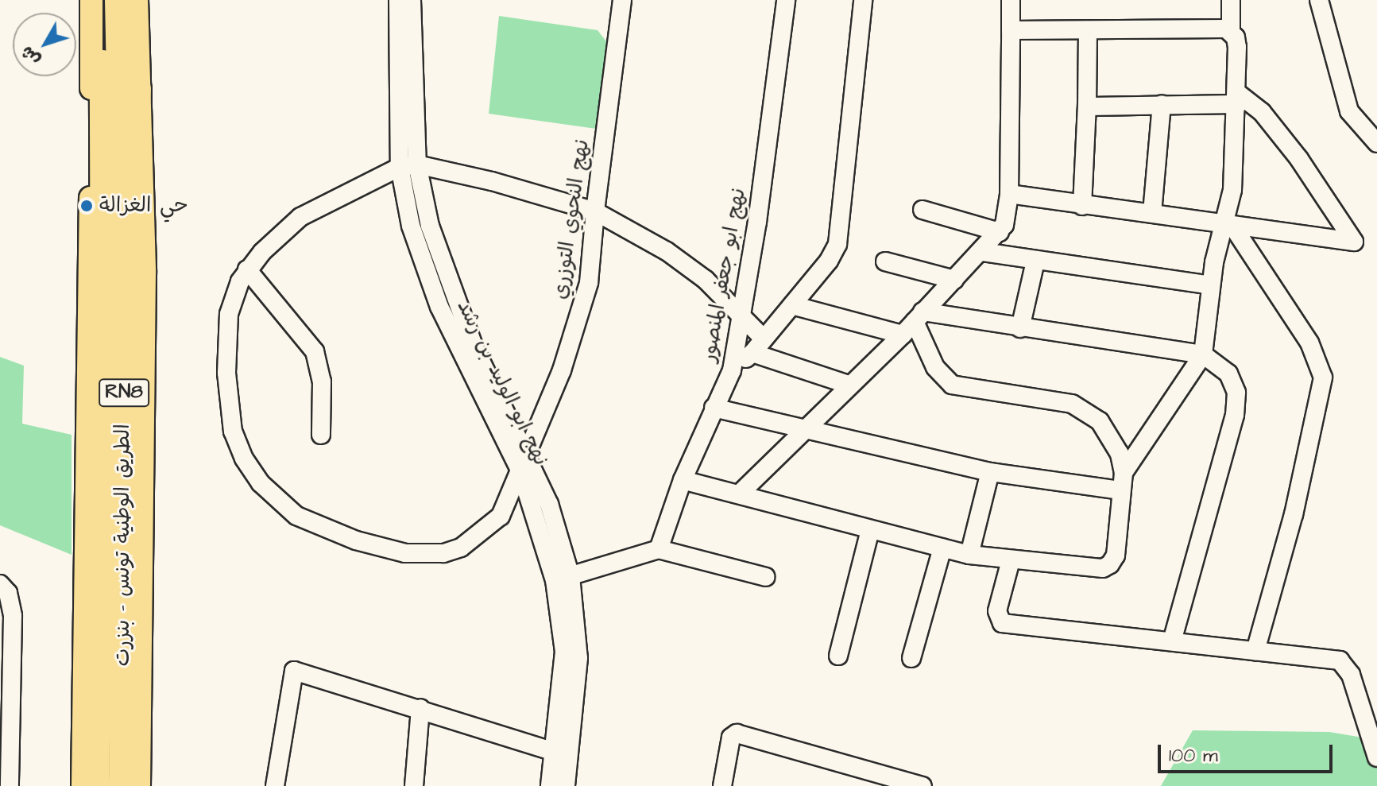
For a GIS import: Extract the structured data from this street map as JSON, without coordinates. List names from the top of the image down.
{
  "streets": {
    "highway": ["RN8", "الطريق الوطنية تونس - بنزرت"],
    "street": ["نهج النحوي التوزري", "نهج ابو جعفر المنصور", "نهج ابو الوليد بن رشد"]
  },
  "crossings": [
    ["نهج النحوي التوزري", "نهج ابو الوليد بن رشد"],
    ["RN8", "الطريق الوطنية تونس - بنزرت"]
  ],
  "places": ["حي الغزالة"],
  "scale_bar": "100 m",
  "north": "bottom left"
}
